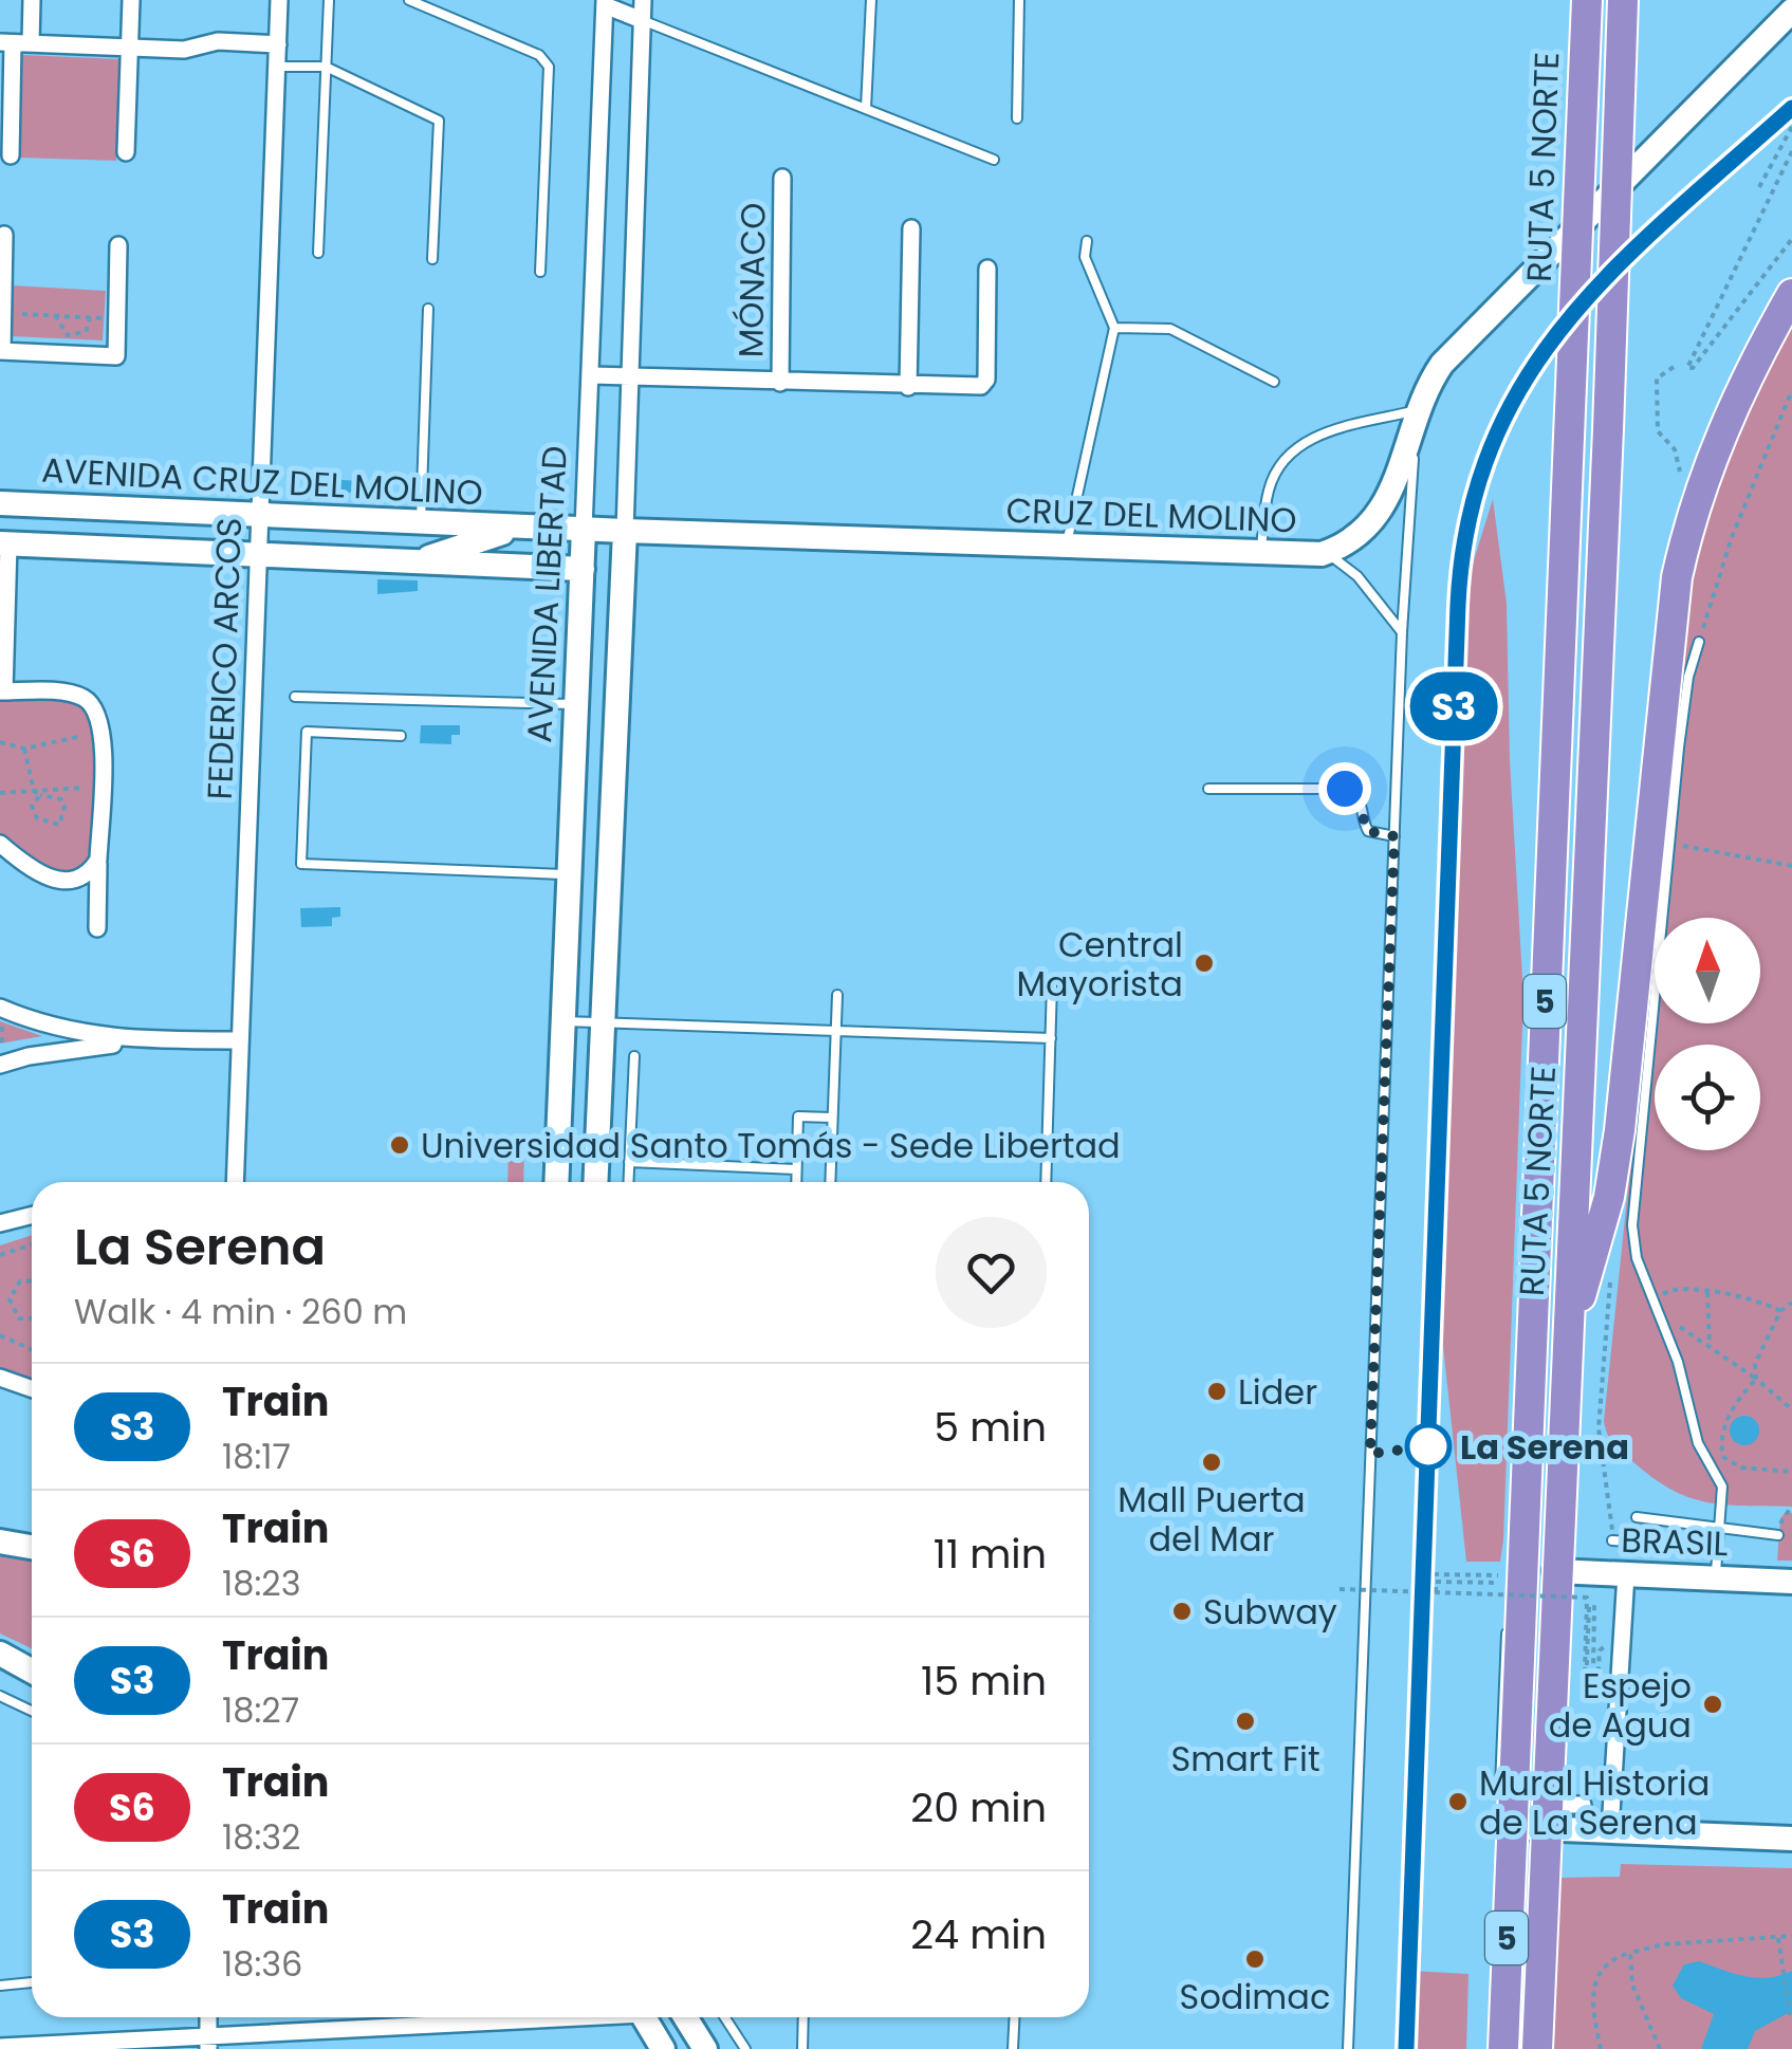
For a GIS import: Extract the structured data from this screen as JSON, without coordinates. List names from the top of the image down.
{
  "streets": {
    "highway": ["RUTA 5 NORTE", "5"],
    "street": [
      "MÓNACO",
      "AVENIDA CRUZ DEL MOLINO",
      "CRUZ DEL MOLINO",
      "AVENIDA LIBERTAD",
      "FEDERICO ARCOS",
      "BRASIL"
    ]
  },
  "crossings": [
    ["RUTA 5 NORTE", "BRASIL"],
    ["AVENIDA CRUZ DEL MOLINO", "CRUZ DEL MOLINO"],
    ["AVENIDA CRUZ DEL MOLINO", "AVENIDA LIBERTAD"],
    ["AVENIDA CRUZ DEL MOLINO", "FEDERICO ARCOS"]
  ],
  "places": [
    "Central Mayorista",
    "Universidad Santo Tomás - Sede Libertad",
    "Lider",
    "La Serena",
    "Mall Puerta del Mar",
    "Subway",
    "Espejo de Agua",
    "Smart Fit",
    "Mural Historia de La Serena",
    "Sodimac"
  ],
  "north": "top",
  "page": {
    "on_map": "S3",
    "heading": ["La Serena", "Walk · 4 min · 260 m"],
    "list": [
      {
        "mark": "S3",
        "name": "Train",
        "note": "18:17",
        "value": "5 min"
      },
      {
        "mark": "S6",
        "name": "Train",
        "note": "18:23",
        "value": "11 min"
      },
      {
        "mark": "S3",
        "name": "Train",
        "note": "18:27",
        "value": "15 min"
      },
      {
        "mark": "S6",
        "name": "Train",
        "note": "18:32",
        "value": "20 min"
      },
      {
        "mark": "S3",
        "name": "Train",
        "note": "18:36",
        "value": "24 min"
      }
    ]
  }
}
